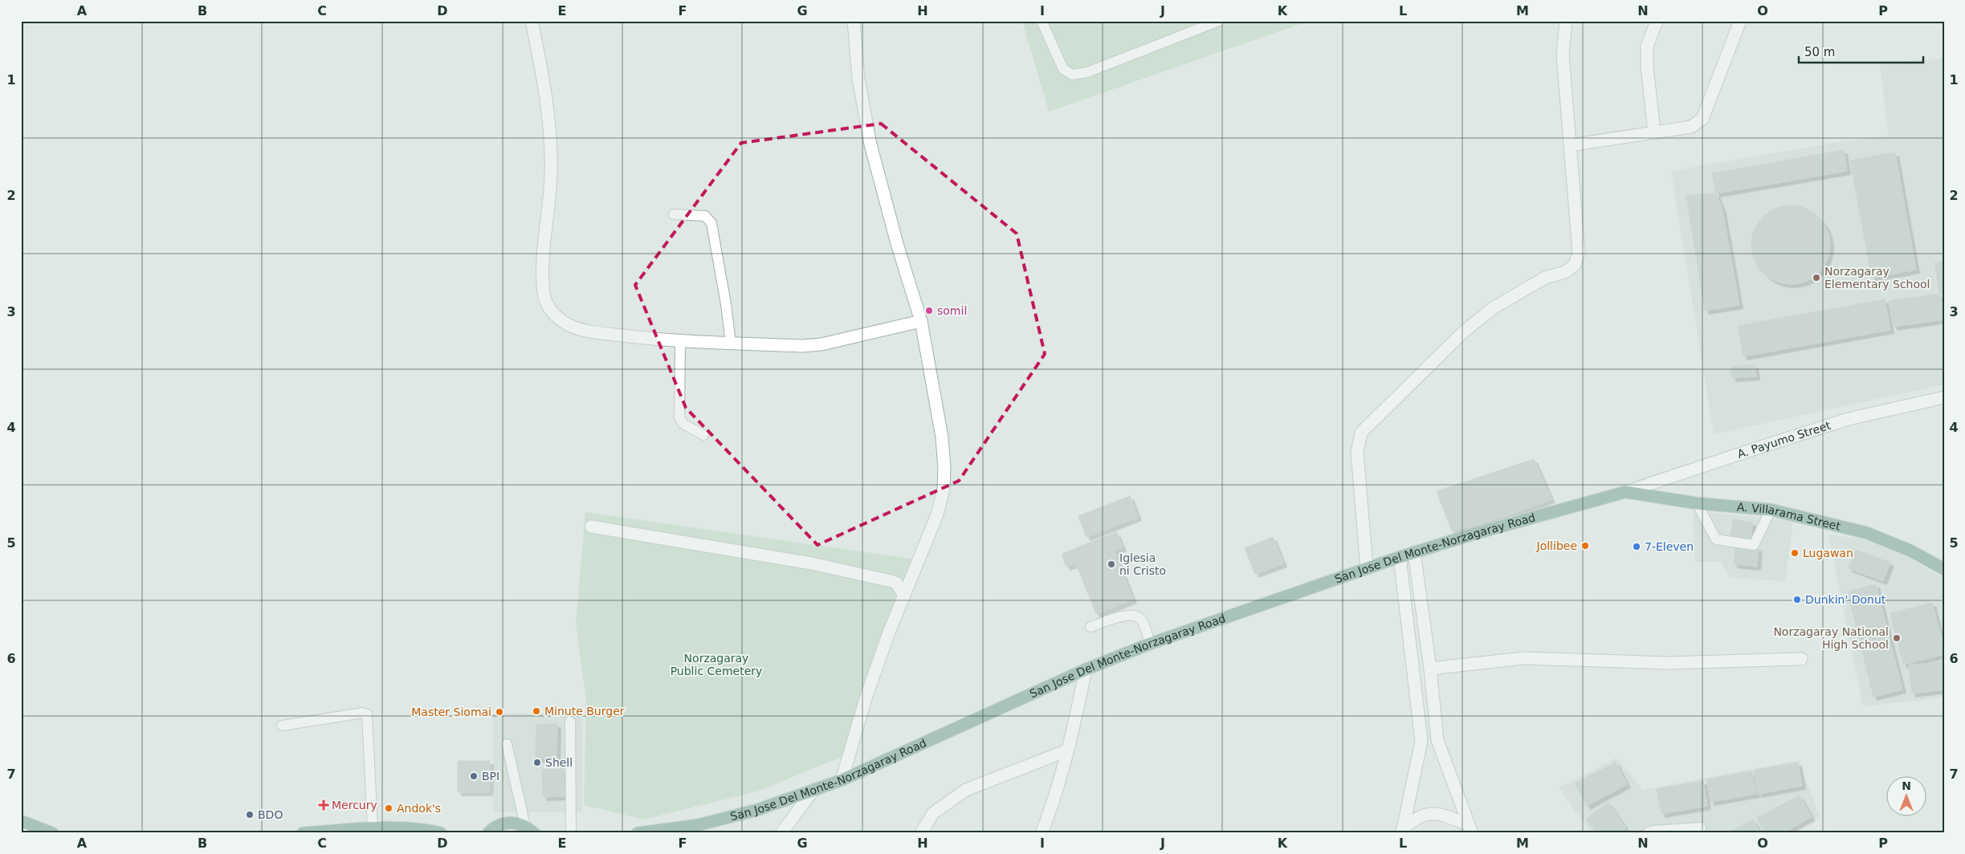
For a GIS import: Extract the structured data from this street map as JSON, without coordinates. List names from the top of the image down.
{
  "streets": {
    "main road": ["A. Villarama Street", "San Jose Del Monte-Norzagaray Road"],
    "street": ["A. Payumo Street"]
  },
  "crossings": [
    ["A. Payumo Street", "A. Villarama Street"],
    ["A. Payumo Street", "San Jose Del Monte-Norzagaray Road"],
    ["A. Villarama Street", "San Jose Del Monte-Norzagaray Road"]
  ],
  "parks": ["Norzagaray Public Cemetery"],
  "places": {
    "other": [
      "Norzagaray Elementary School",
      "somil",
      "Jollibee",
      "7-Eleven",
      "Lugawan",
      "Iglesia ni Cristo",
      "Dunkin' Donut",
      "Norzagaray National High School",
      "Minute Burger",
      "Master Siomai",
      "Shell",
      "BPI",
      "Andok's",
      "BDO"
    ],
    "health": ["Mercury"]
  },
  "scale_bar": "50 m",
  "north": "top",
  "grid": {
    "columns": [
      "A",
      "B",
      "C",
      "D",
      "E",
      "F",
      "G",
      "H",
      "I",
      "J",
      "K",
      "L",
      "M",
      "N",
      "O",
      "P"
    ],
    "rows": [
      "1",
      "2",
      "3",
      "4",
      "5",
      "6",
      "7"
    ]
  }
}
